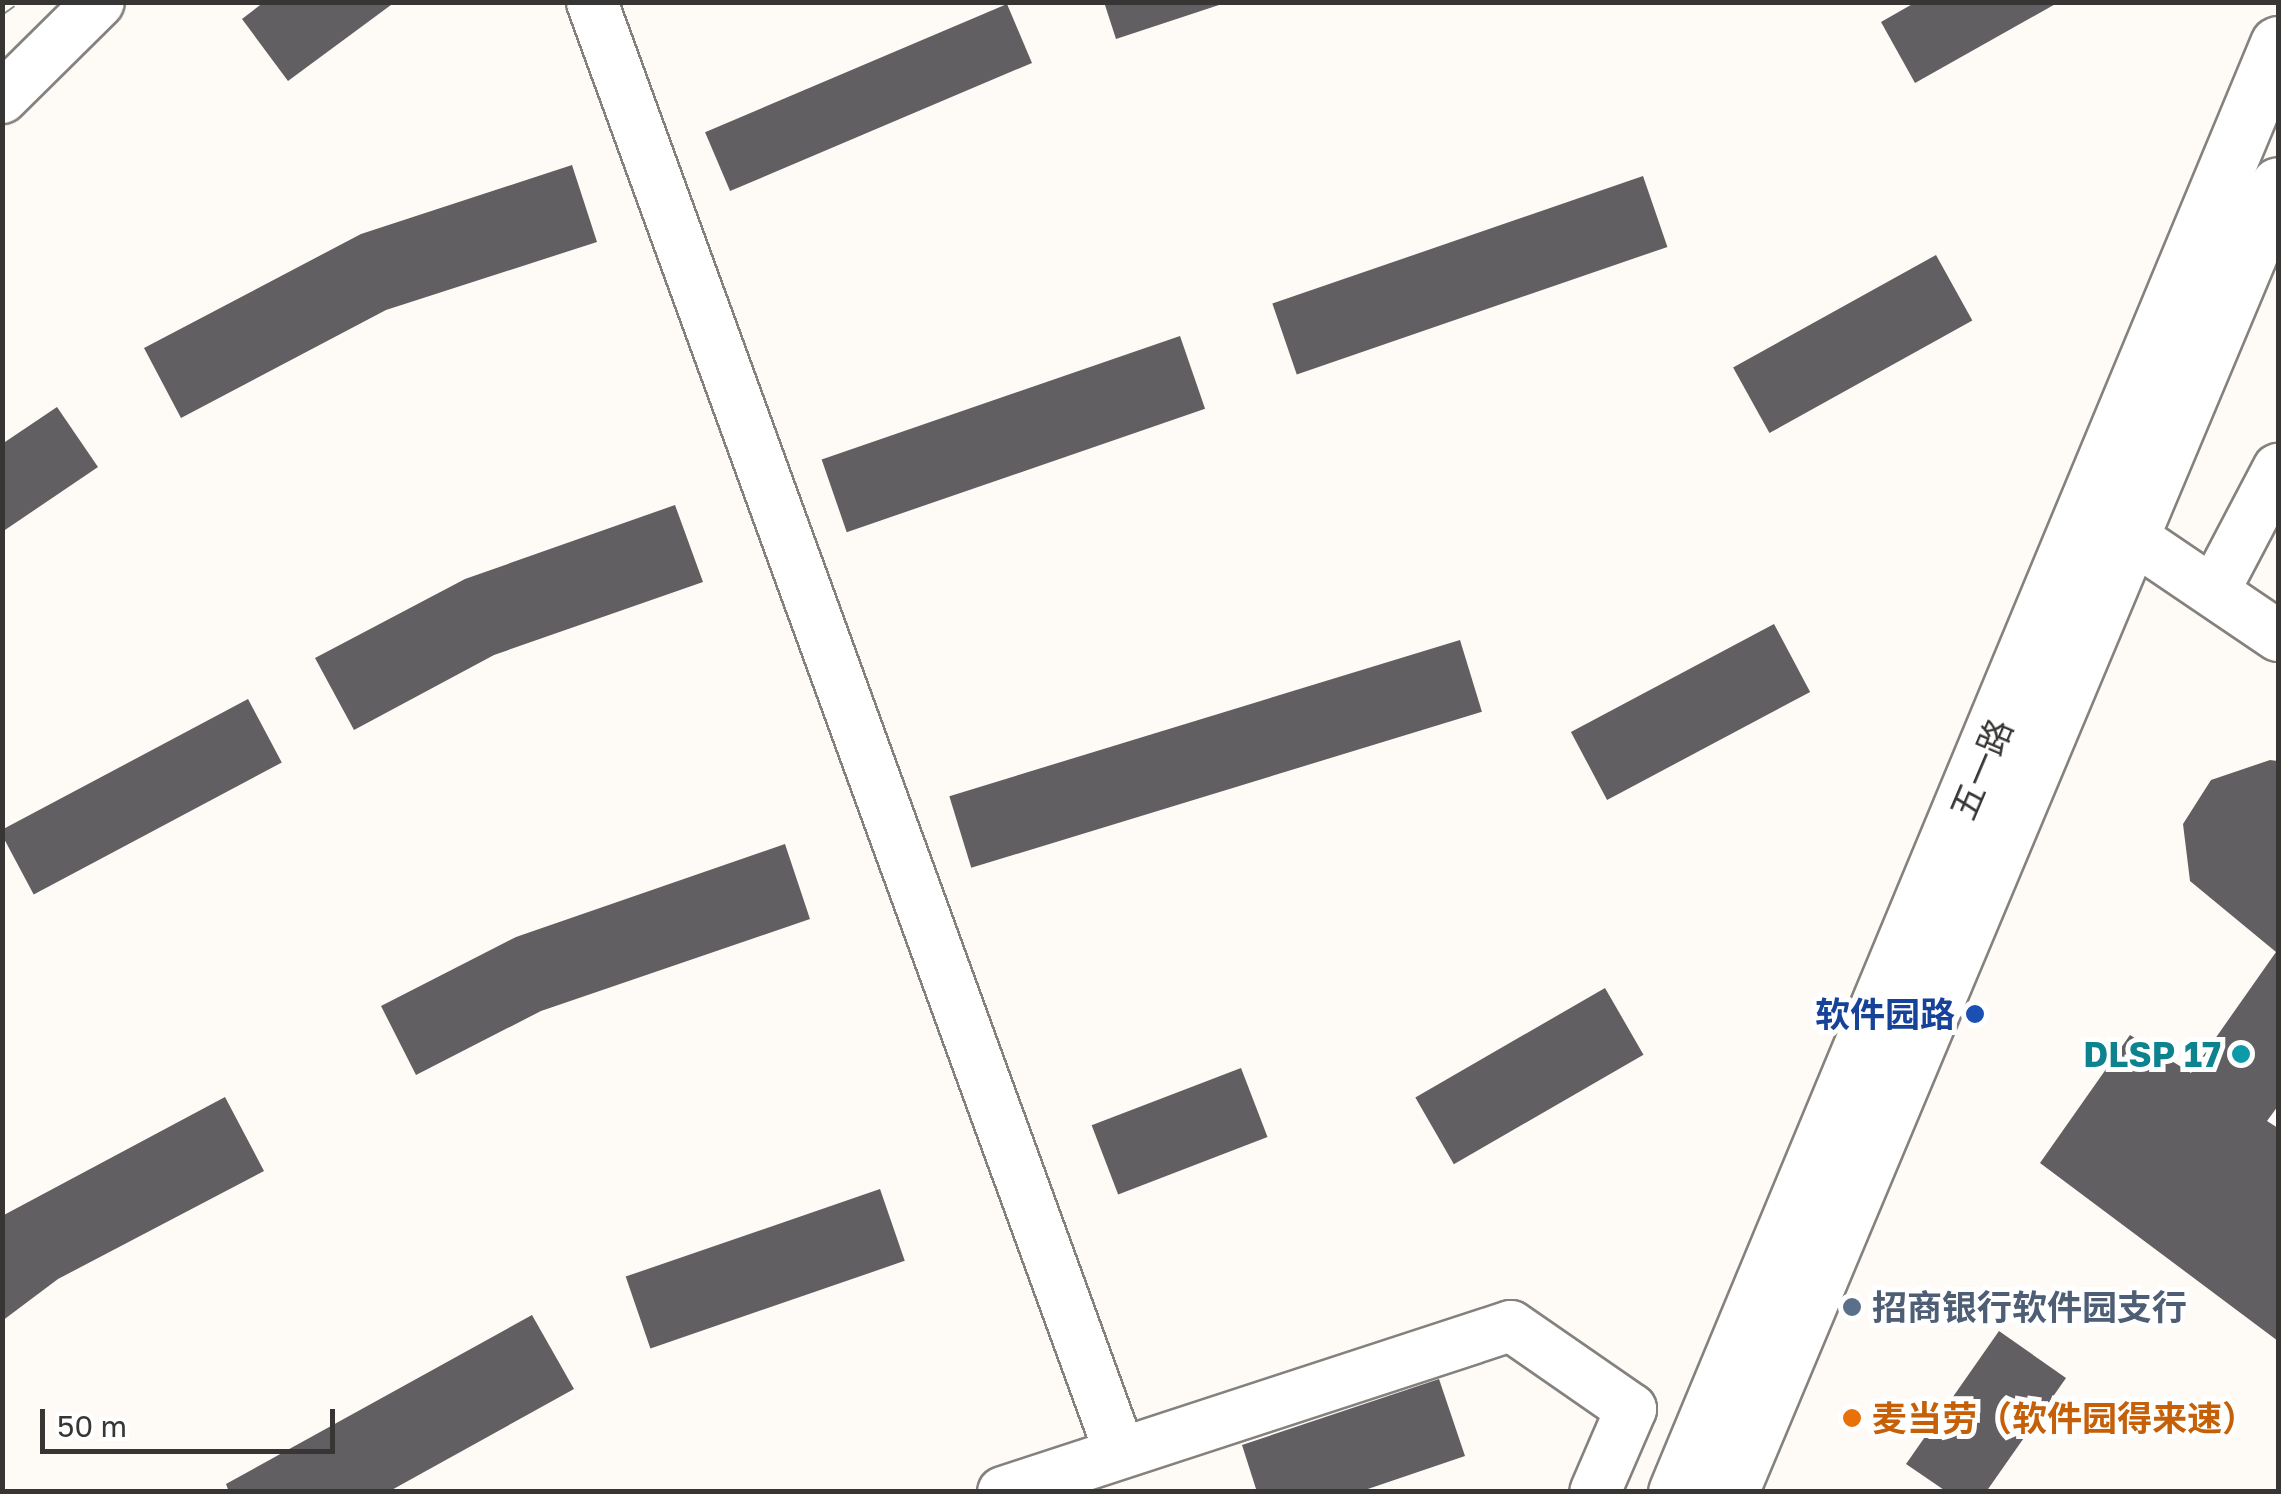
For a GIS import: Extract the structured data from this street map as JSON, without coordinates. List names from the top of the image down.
{
  "streets": {
    "main road": ["五一路"]
  },
  "places": [
    "软件园路",
    "DLSP 17",
    "招商银行软件园支行",
    "麦当劳（软件园得来速）"
  ],
  "scale_bar": "50 m"
}
